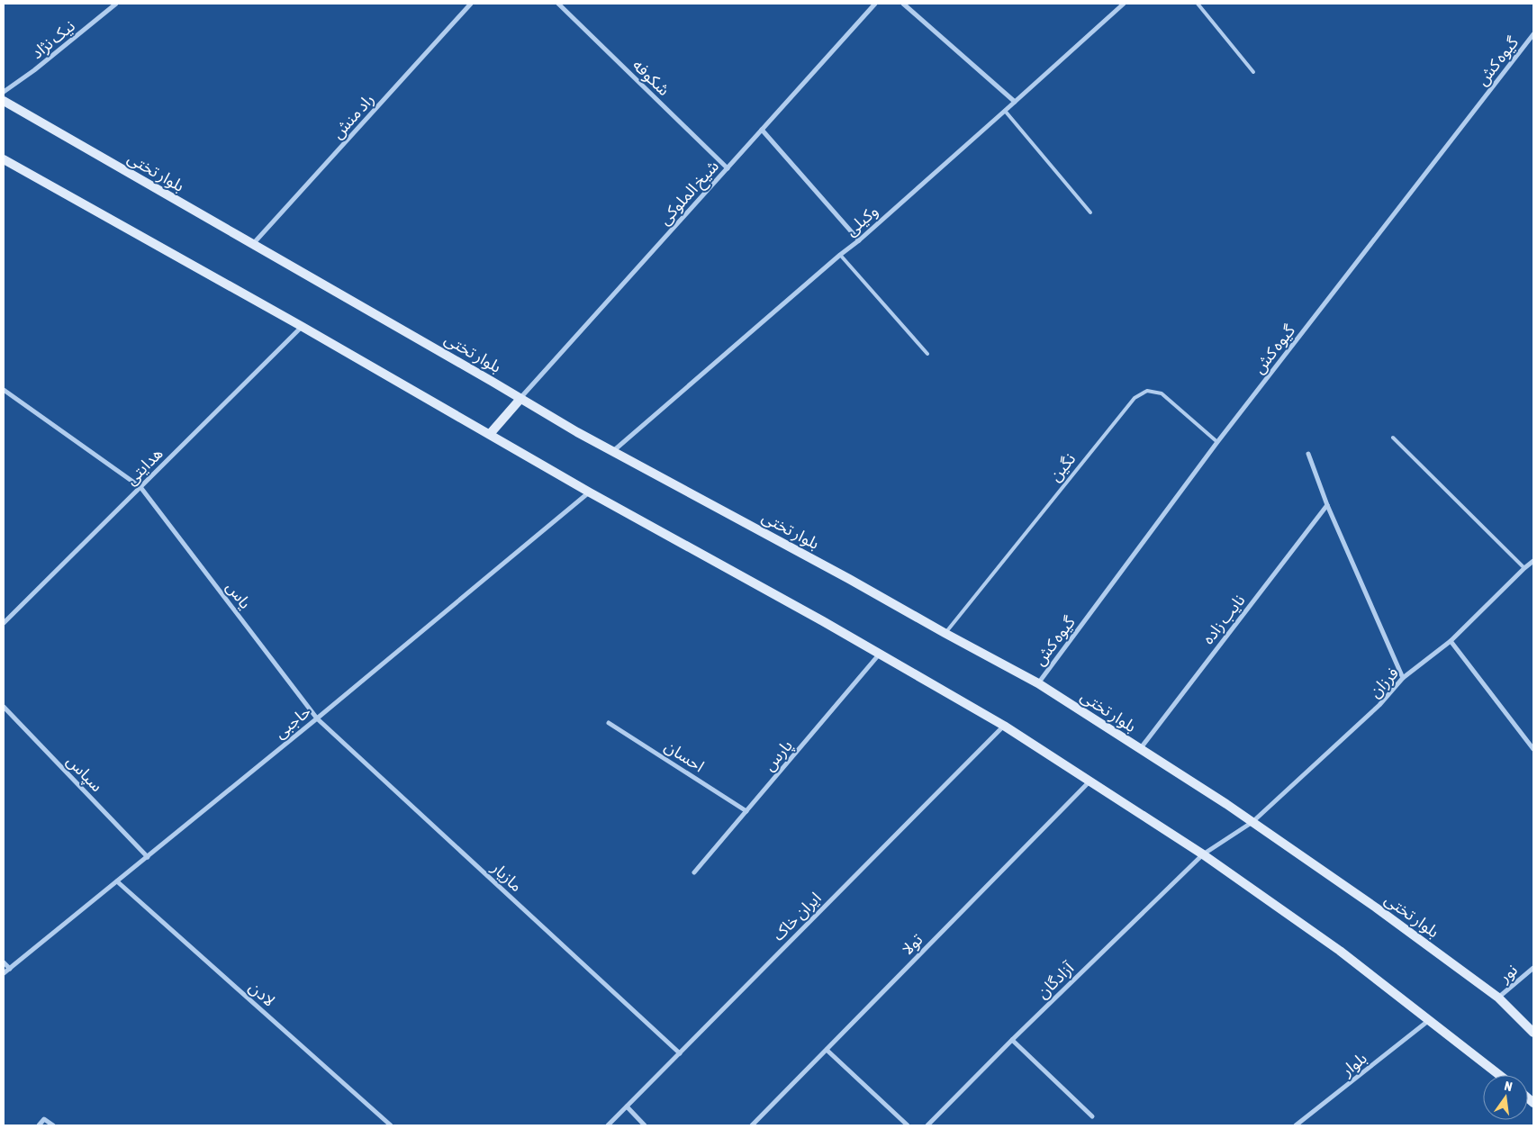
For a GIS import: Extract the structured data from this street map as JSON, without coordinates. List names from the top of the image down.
{
  "streets": {
    "main road": ["بلوار تختی"],
    "street": [
      "نیک نژاد",
      "گیوه کش",
      "شکوفه",
      "راد منش",
      "شیخ الملوکی",
      "وکیلی",
      "هدایتی",
      "یاس",
      "نایب زاده",
      "فرزان",
      "حاجبی",
      "پارس",
      "احسان",
      "سپاس",
      "مازیار",
      "ایران خاک",
      "تولا",
      "نور",
      "آزادگان",
      "لادن",
      "بلوار"
    ],
    "lane": ["نگین"]
  },
  "crossings": [
    ["گیوه کش", "بلوار تختی"],
    ["گیوه کش", "نگین"],
    ["شکوفه", "شیخ الملوکی"],
    ["راد منش", "بلوار تختی"],
    ["بلوار تختی", "شیخ الملوکی"],
    ["بلوار تختی", "وکیلی"],
    ["بلوار تختی", "نگین"],
    ["بلوار تختی", "نایب زاده"],
    ["بلوار تختی", "فرزان"],
    ["بلوار تختی", "نور"],
    ["هدایتی", "یاس"],
    ["یاس", "حاجبی"],
    ["یاس", "مازیار"],
    ["فرزان", "آزادگان"],
    ["حاجبی", "سپاس"],
    ["حاجبی", "مازیار"],
    ["حاجبی", "لادن"],
    ["پارس", "احسان"],
    ["مازیار", "ایران خاک"]
  ],
  "north": "top"
}
